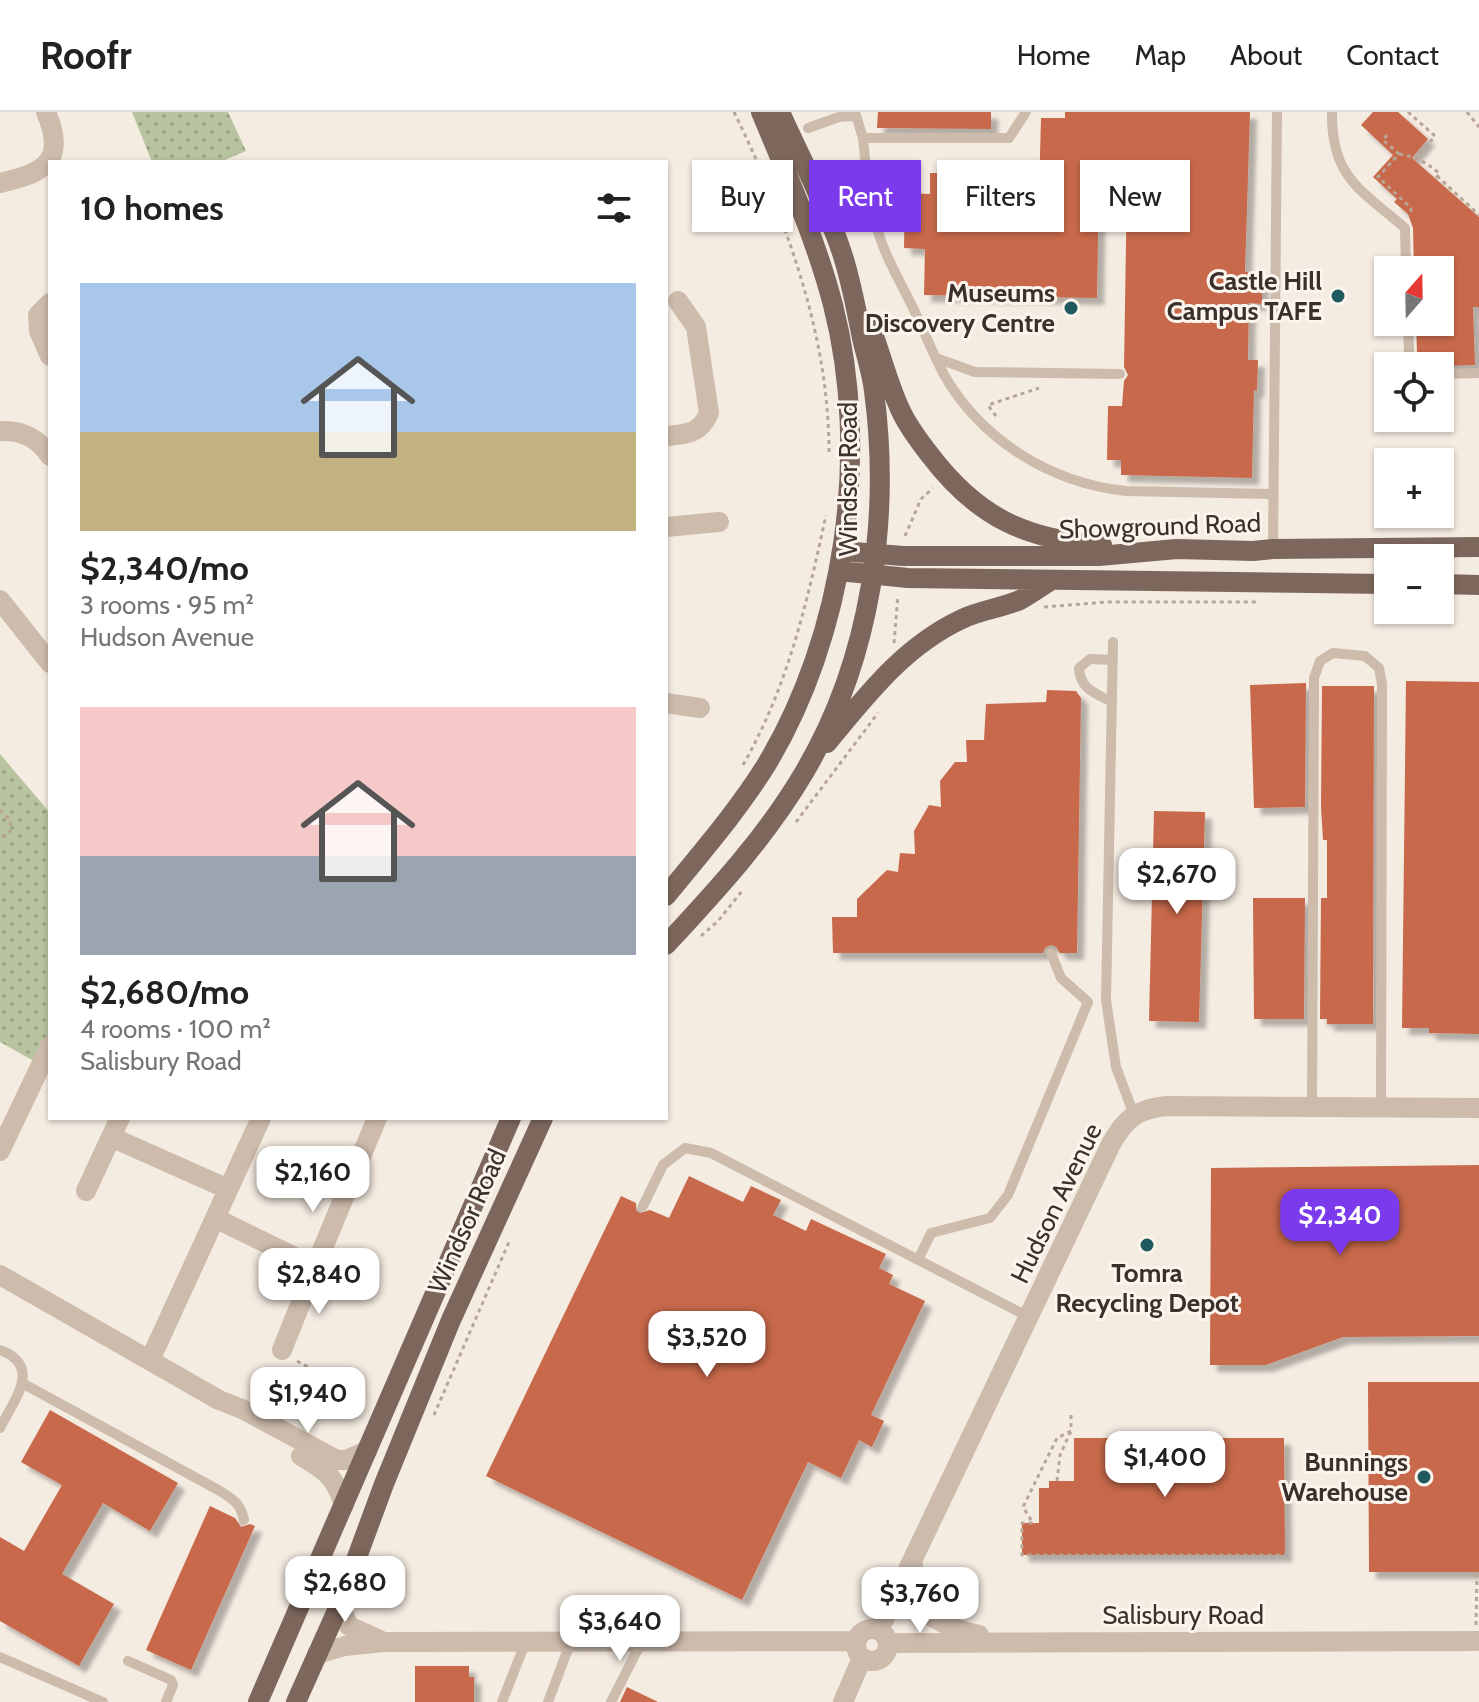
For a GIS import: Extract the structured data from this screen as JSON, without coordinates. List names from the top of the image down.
{
  "streets": {
    "main road": ["Windsor Road", "Showground Road"],
    "street": ["Hudson Avenue", "Salisbury Road"]
  },
  "crossings": [
    ["Windsor Road", "Showground Road"],
    ["Hudson Avenue", "Salisbury Road"]
  ],
  "places": [
    "Castle Hill Campus TAFE",
    "Museums Discovery Centre",
    "Tomra Recycling Depot",
    "Bunnings Warehouse"
  ],
  "north": "top",
  "page": {
    "header": "Roofr",
    "nav": [
      "Home",
      "Map",
      "About",
      "Contact"
    ],
    "chip": [
      "Buy",
      "Rent",
      "Filters",
      "New"
    ],
    "heading": "10 homes",
    "map_buttons": ["+", "−"],
    "list": [
      {
        "name": "$2,340/mo",
        "note": "3 rooms · 95 m² · Hudson Avenue"
      },
      {
        "name": "$2,680/mo",
        "note": "4 rooms · 100 m² · Salisbury Road"
      }
    ],
    "price": [
      "$2,670",
      "$2,160",
      "$2,340",
      "$2,840",
      "$3,520",
      "$1,940",
      "$1,400",
      "$2,680",
      "$3,760",
      "$3,640"
    ]
  }
}
